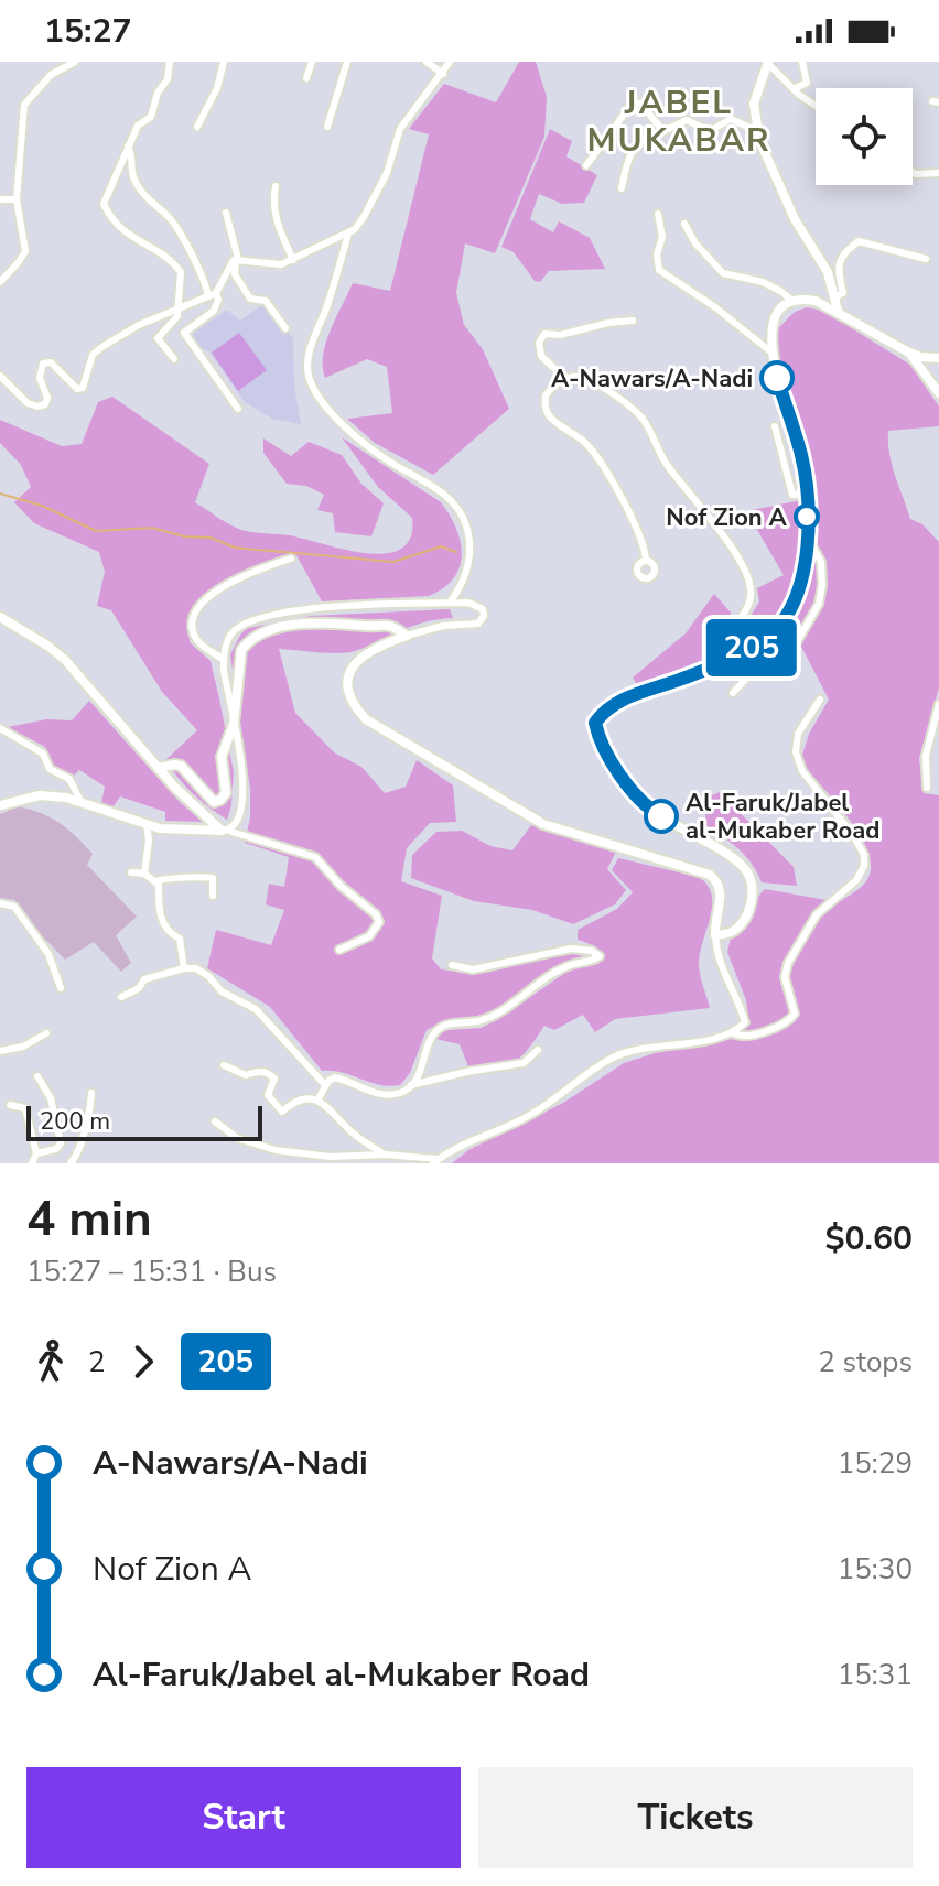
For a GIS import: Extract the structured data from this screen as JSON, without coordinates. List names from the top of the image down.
{
  "districts": ["JABEL MUKABAR"],
  "places": ["A-Nawars/A-Nadi", "Nof Zion A", "Al-Faruk/Jabel al-Mukaber Road"],
  "lines": ["bus line 205"],
  "scale_bar": "200 m",
  "page": {
    "status": "15:27",
    "on_map": "205",
    "scale": "200 m",
    "heading": ["4 min", "15:27 – 15:31 · Bus", "$0.60"],
    "legs": ["2", "205", "2 stops"],
    "list": [
      {
        "name": "A-Nawars/A-Nadi",
        "value": "15:29"
      },
      {
        "name": "Nof Zion A",
        "value": "15:30"
      },
      {
        "name": "Al-Faruk/Jabel al-Mukaber Road",
        "value": "15:31"
      }
    ],
    "buttons": ["Start", "Tickets"]
  }
}
